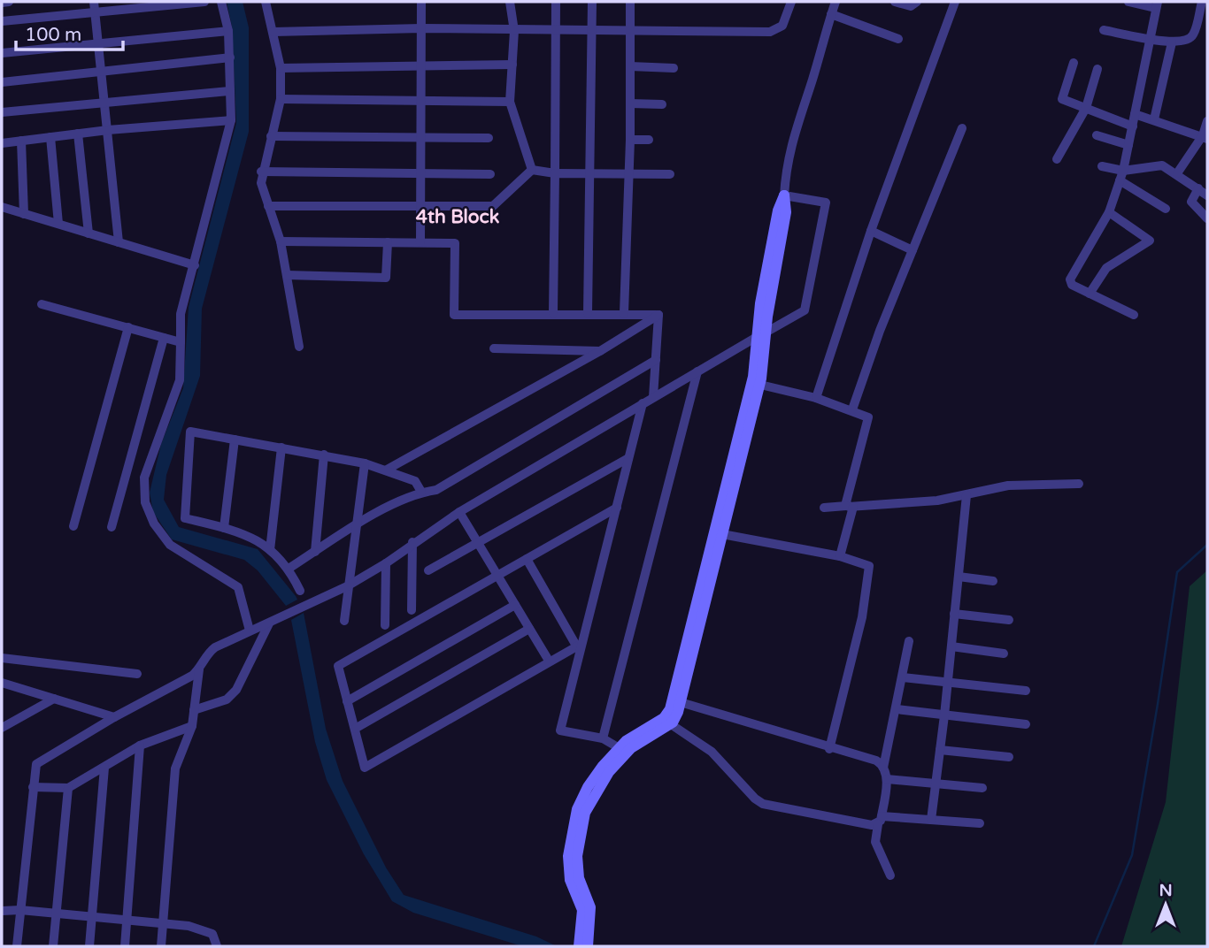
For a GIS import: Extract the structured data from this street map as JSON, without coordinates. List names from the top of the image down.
{
  "districts": ["4th Block"],
  "scale_bar": "100 m",
  "north": "top"
}
